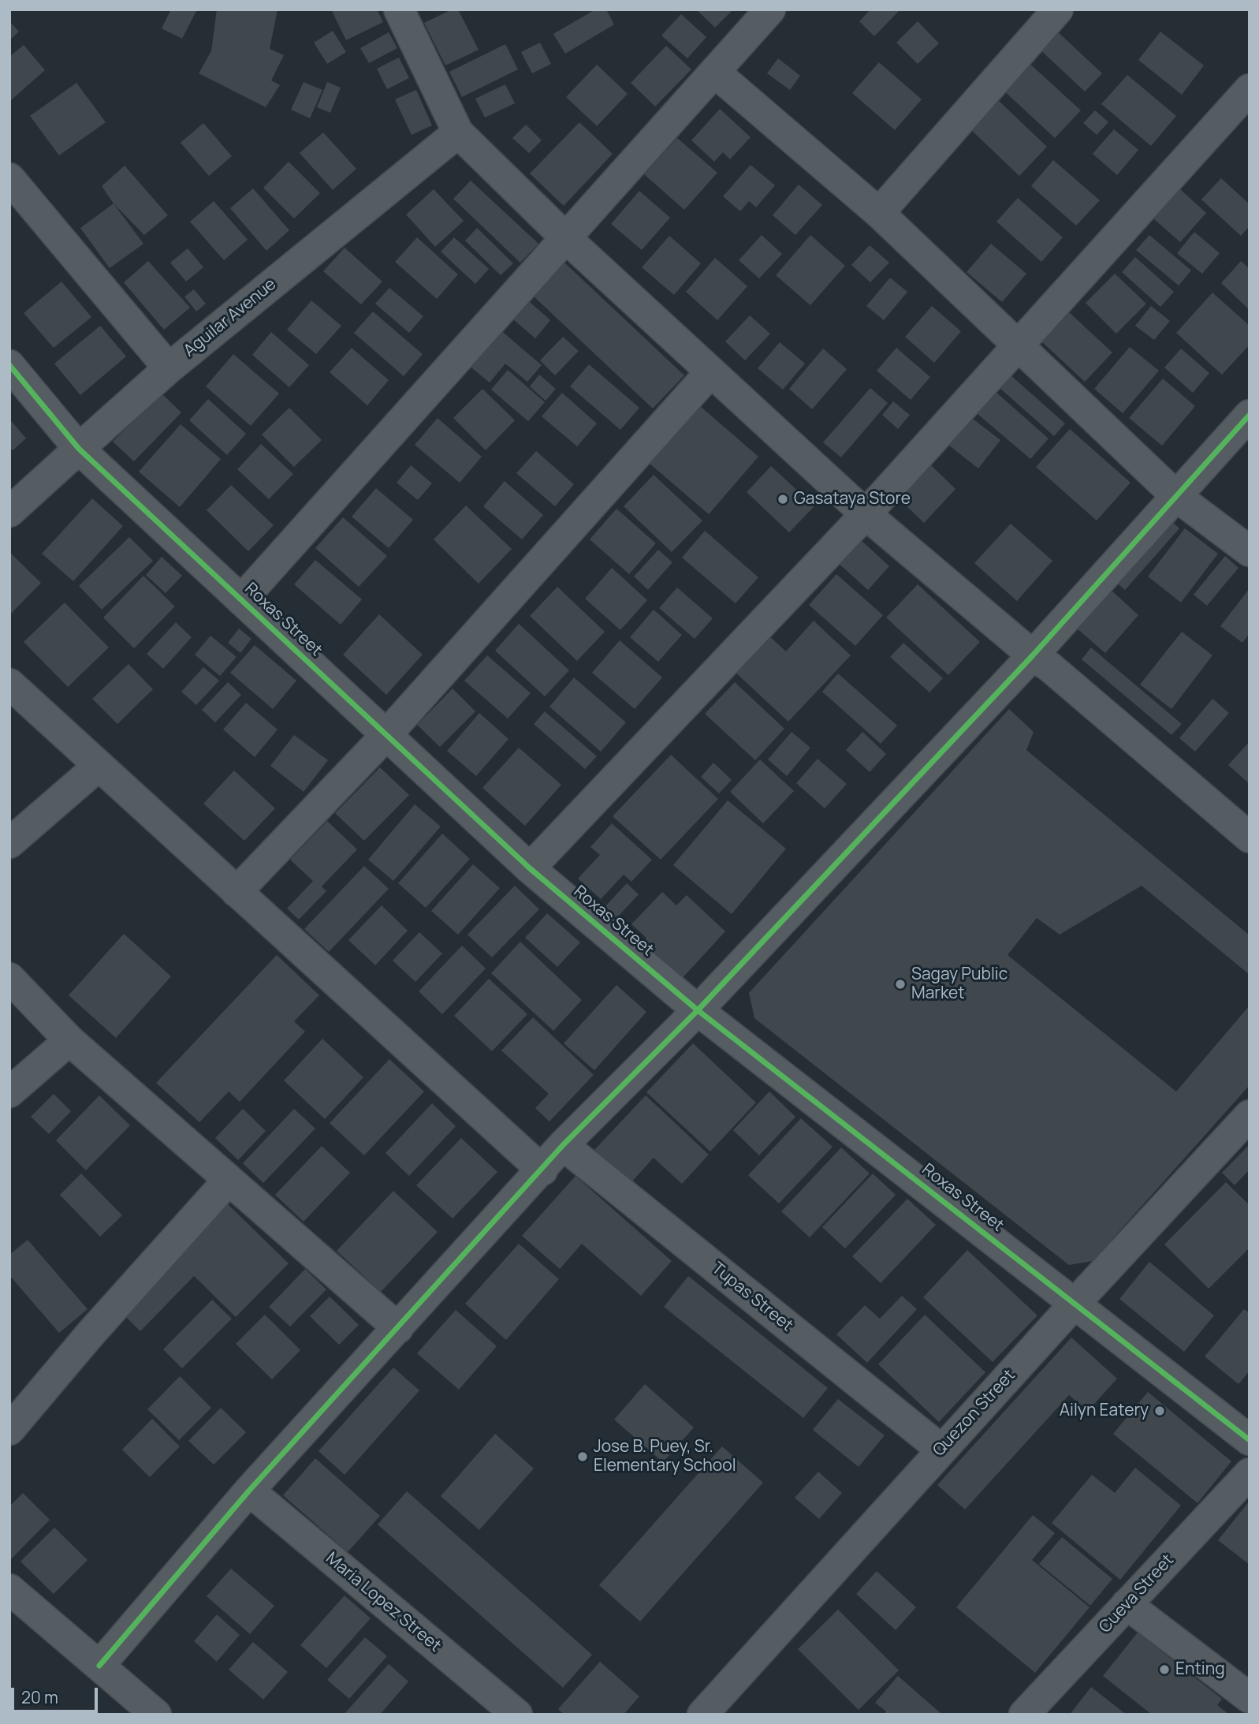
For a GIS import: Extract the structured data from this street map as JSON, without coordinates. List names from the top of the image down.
{
  "streets": {
    "street": [
      "Aguilar Avenue",
      "Roxas Street",
      "Tupas Street",
      "Quezon Street",
      "Cueva Street",
      "Maria Lopez Street"
    ]
  },
  "crossings": [
    ["Aguilar Avenue", "Roxas Street"],
    ["Roxas Street", "Quezon Street"],
    ["Tupas Street", "Quezon Street"]
  ],
  "places": [
    "Gasataya Store",
    "Sagay Public Market",
    "Ailyn Eatery",
    "Jose B. Puey, Sr. Elementary School",
    "Enting"
  ],
  "scale_bar": "20 m"
}
